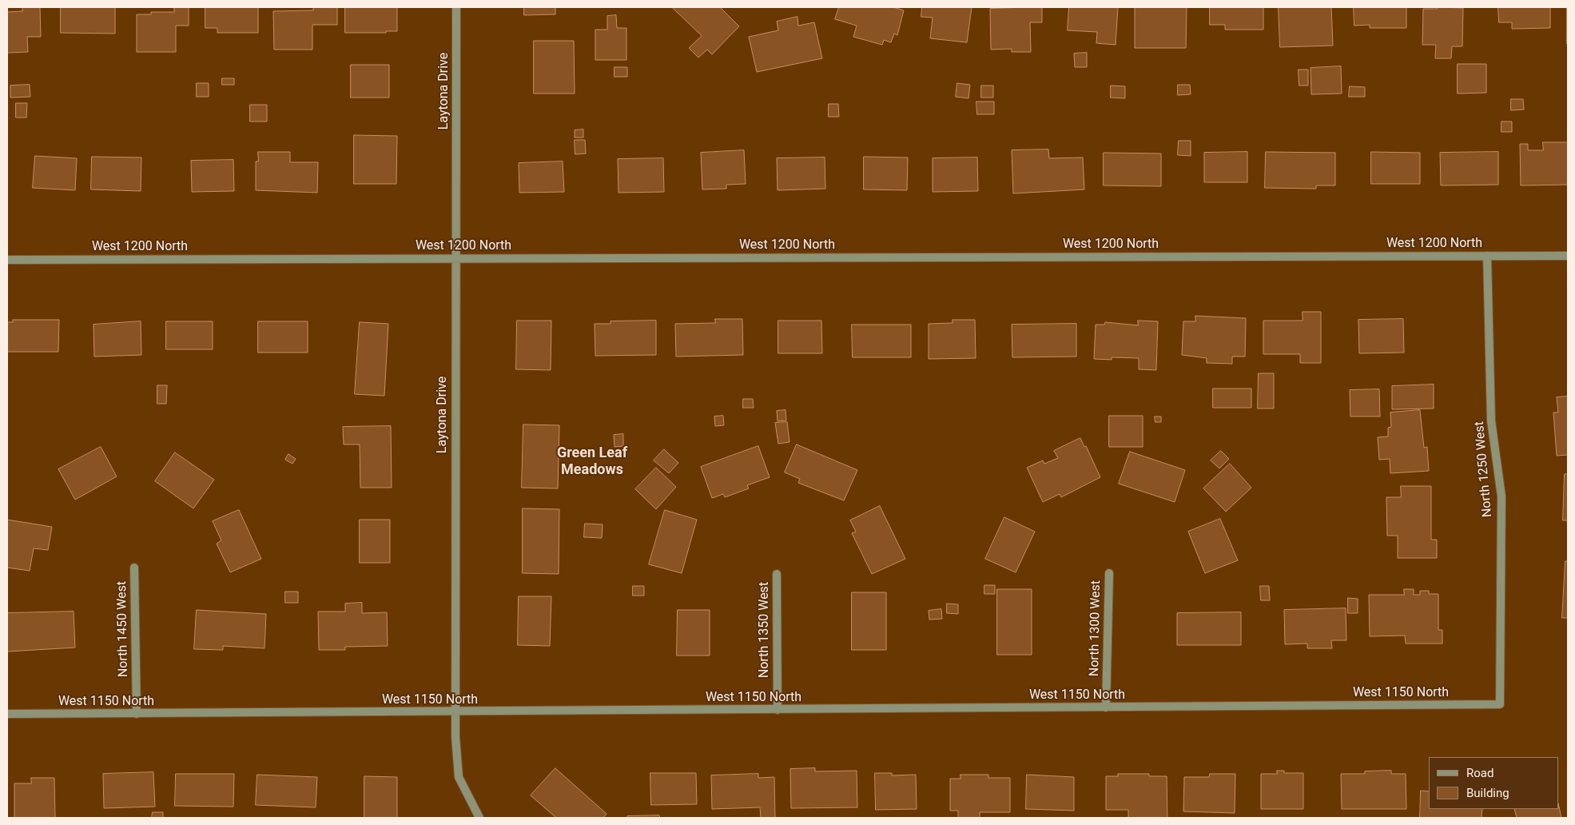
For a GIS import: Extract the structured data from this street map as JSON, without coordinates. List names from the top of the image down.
{
  "streets": {
    "street": [
      "Laytona Drive",
      "West 1200 North",
      "North 1250 West",
      "North 1300 West",
      "North 1450 West",
      "North 1350 West",
      "West 1150 North"
    ]
  },
  "crossings": [
    ["Laytona Drive", "West 1200 North"],
    ["Laytona Drive", "West 1150 North"],
    ["West 1200 North", "North 1250 West"],
    ["North 1250 West", "West 1150 North"],
    ["North 1300 West", "West 1150 North"],
    ["North 1450 West", "West 1150 North"],
    ["North 1350 West", "West 1150 North"]
  ],
  "districts": ["Green Leaf Meadows"],
  "legend": ["Road", "Building"]
}
